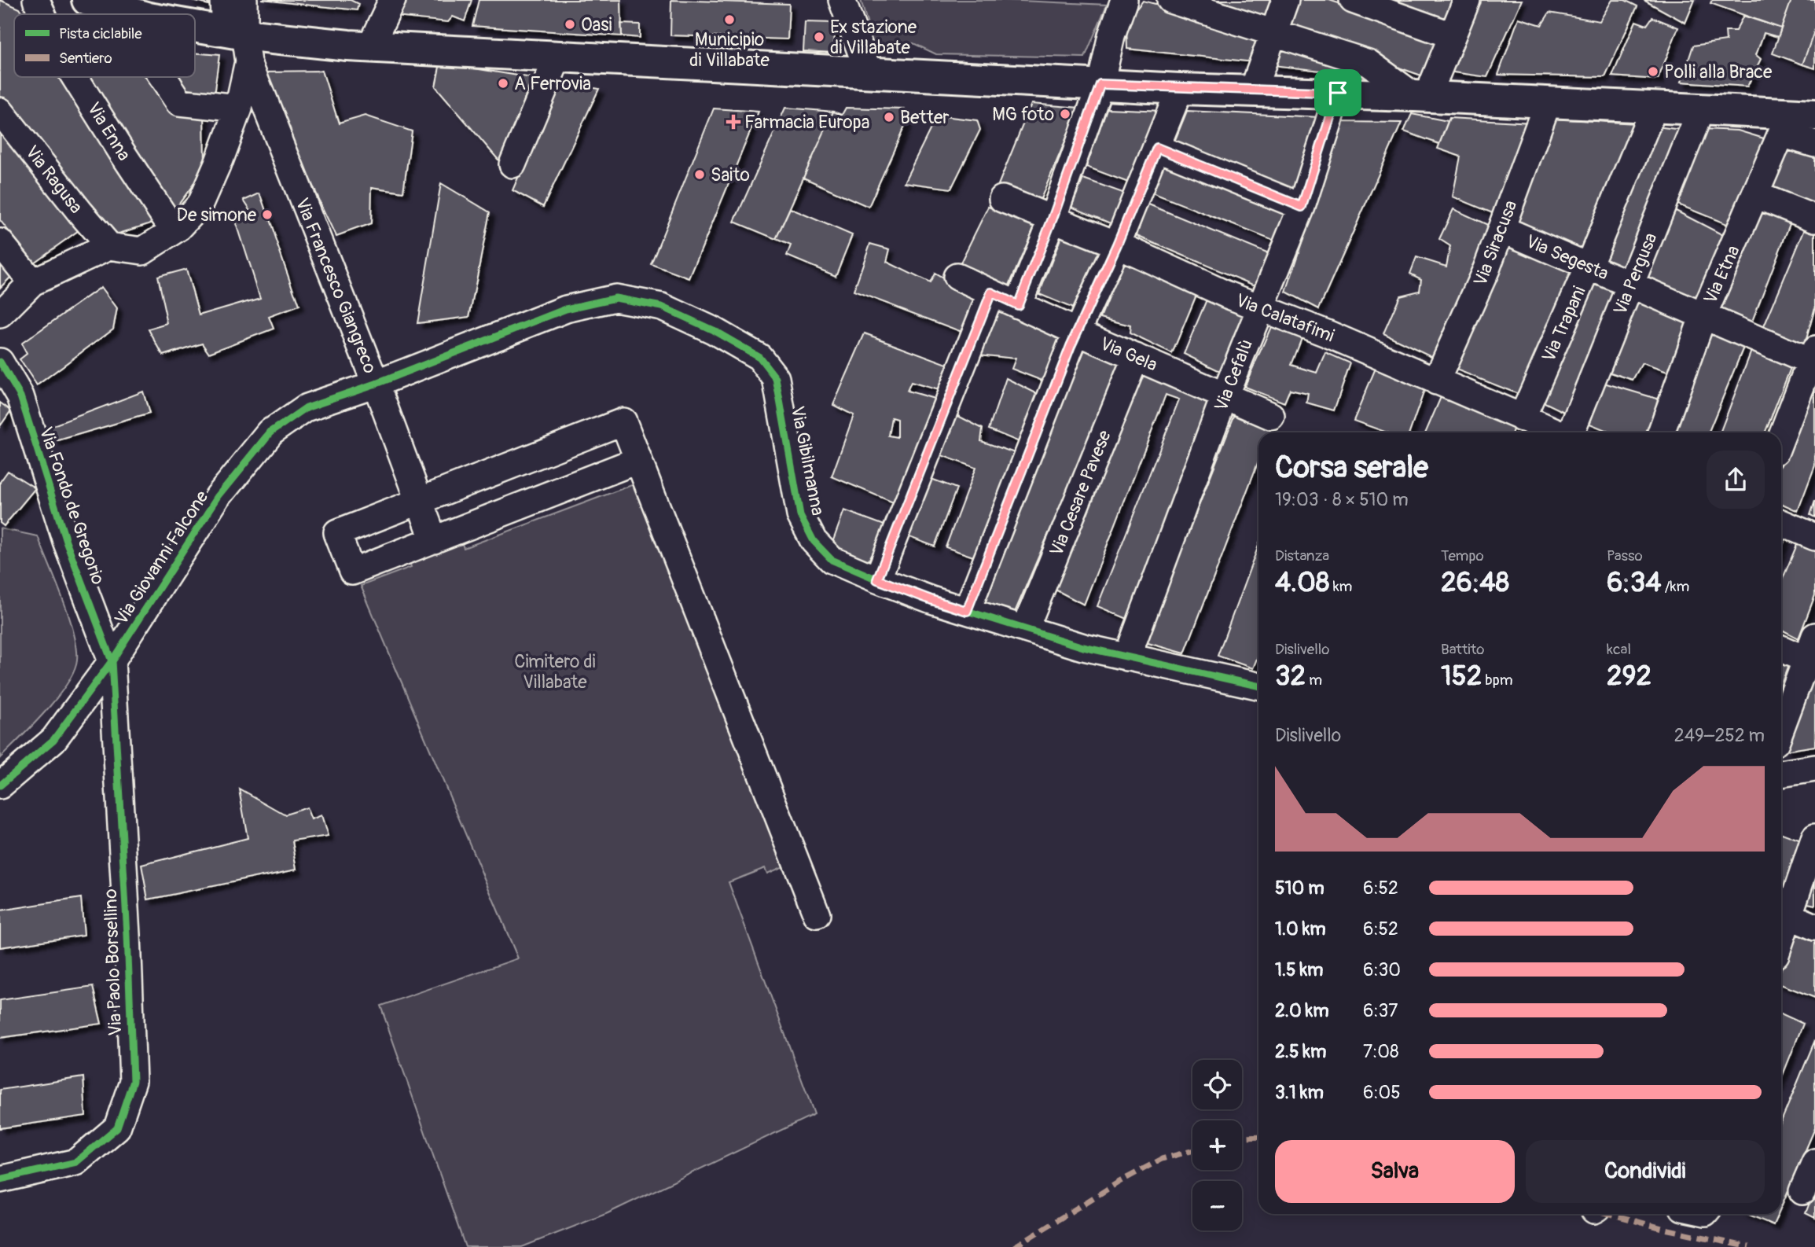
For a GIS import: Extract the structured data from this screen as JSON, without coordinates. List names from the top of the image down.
{
  "streets": {
    "street": [
      "Via Enna",
      "Via Ragusa",
      "Via Siracusa",
      "Via Segesta",
      "Via Pergusa",
      "Via Etna",
      "Via Francesco Giangreco",
      "Via Calatafimi",
      "Via Trapani",
      "Via Gela",
      "Via Cefalù",
      "Via Gibilmanna",
      "Via Cesare Pavese",
      "Via Fondo de Gregorio",
      "Via Giovanni Falcone",
      "Via Paolo Borsellino"
    ]
  },
  "crossings": [
    ["Via Siracusa", "Via Segesta"],
    ["Via Siracusa", "Via Calatafimi"],
    ["Via Segesta", "Via Pergusa"],
    ["Via Segesta", "Via Etna"],
    ["Via Segesta", "Via Trapani"],
    ["Via Francesco Giangreco", "Via Gibilmanna"],
    ["Via Francesco Giangreco", "Via Giovanni Falcone"],
    ["Via Calatafimi", "Via Trapani"],
    ["Via Calatafimi", "Via Cefalù"],
    ["Via Gela", "Via Cefalù"],
    ["Via Gela", "Via Cesare Pavese"],
    ["Via Cefalù", "Via Gibilmanna"],
    ["Via Gibilmanna", "Via Cesare Pavese"],
    ["Via Gibilmanna", "Via Giovanni Falcone"],
    ["Via Fondo de Gregorio", "Via Giovanni Falcone"],
    ["Via Fondo de Gregorio", "Via Paolo Borsellino"],
    ["Via Giovanni Falcone", "Via Paolo Borsellino"]
  ],
  "parks": ["Cimitero di Villabate"],
  "places": {
    "other": [
      "Municipio di Villabate",
      "Oasi",
      "Ex stazione di Villabate",
      "Polli alla Brace",
      "A Ferrovia",
      "MG foto",
      "Better",
      "Saito",
      "De simone"
    ],
    "health": ["Farmacia Europa"]
  },
  "legend": ["Pista ciclabile", "Sentiero"],
  "page": {
    "heading": ["Corsa serale", "19:03 · 8 × 510 m"],
    "stats": [
      ["Distanza", "4.08 km"],
      ["Tempo", "26:48"],
      ["Passo", "6:34 /km"],
      ["Dislivello", "32 m"],
      ["Battito", "152 bpm"],
      ["kcal", "292"]
    ],
    "chart": ["Dislivello", "249–252 m"],
    "list": [
      {
        "name": "510 m",
        "note": "6:52"
      },
      {
        "name": "1.0 km",
        "note": "6:52"
      },
      {
        "name": "1.5 km",
        "note": "6:30"
      },
      {
        "name": "2.0 km",
        "note": "6:37"
      },
      {
        "name": "2.5 km",
        "note": "7:08"
      },
      {
        "name": "3.1 km",
        "note": "6:05"
      }
    ],
    "map_buttons": ["+", "−"],
    "buttons": ["Salva", "Condividi"]
  }
}
